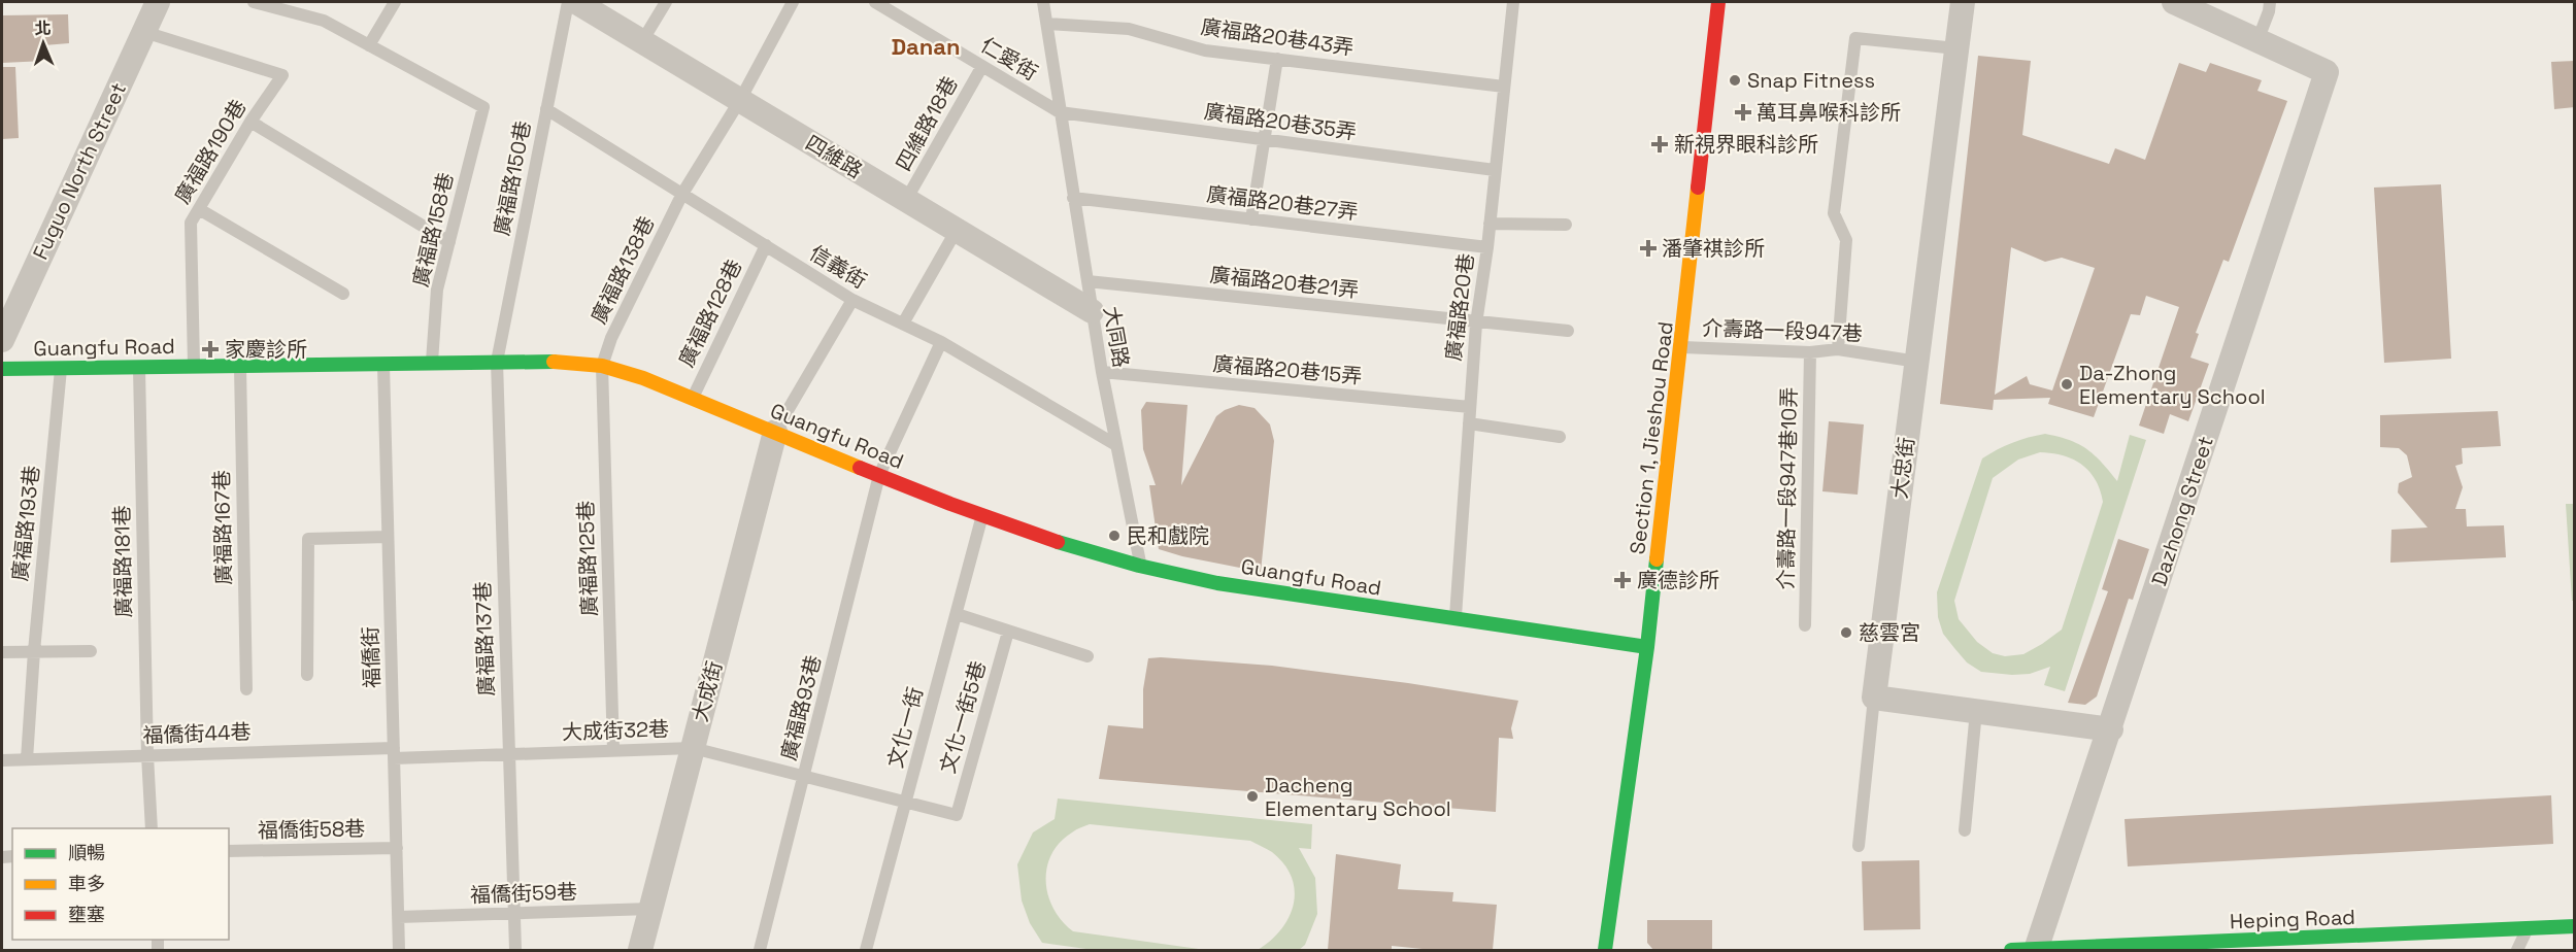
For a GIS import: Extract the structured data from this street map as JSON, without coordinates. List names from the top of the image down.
{
  "streets": {
    "street": [
      "四維路",
      "Fuguo North Street",
      "Guangfu Road",
      "Section 1, Jieshou Road",
      "大忠街",
      "Dazhong Street",
      "大成街",
      "Heping Road"
    ],
    "lane": [
      "廣福路20巷43弄",
      "仁愛街",
      "廣福路20巷35弄",
      "四維路18巷",
      "廣福路190巷",
      "廣福路150巷",
      "廣福路20巷27弄",
      "廣福路158巷",
      "信義街",
      "廣福路138巷",
      "廣福路20巷21弄",
      "廣福路20巷",
      "廣福路128巷",
      "介壽路一段947巷",
      "大同路",
      "廣福路20巷15弄",
      "介壽路一段947巷10弄",
      "廣福路193巷",
      "廣福路167巷",
      "廣福路125巷",
      "廣福路181巷",
      "廣福路137巷",
      "福僑街",
      "廣福路93巷",
      "文化一街5巷",
      "文化一街",
      "大成街32巷",
      "福僑街44巷",
      "福僑街58巷",
      "福僑街59巷"
    ]
  },
  "crossings": [
    ["廣福路20巷43弄", "廣福路20巷"],
    ["廣福路20巷43弄", "大同路"],
    ["仁愛街", "廣福路20巷35弄"],
    ["仁愛街", "四維路18巷"],
    ["仁愛街", "大同路"],
    ["廣福路20巷35弄", "廣福路20巷"],
    ["廣福路20巷35弄", "大同路"],
    ["四維路18巷", "四維路"],
    ["廣福路190巷", "Fuguo North Street"],
    ["廣福路190巷", "Guangfu Road"],
    ["四維路", "廣福路138巷"],
    ["四維路", "大同路"],
    ["廣福路150巷", "信義街"],
    ["廣福路150巷", "Guangfu Road"],
    ["廣福路150巷", "廣福路137巷"],
    ["廣福路20巷27弄", "廣福路20巷"],
    ["廣福路20巷27弄", "大同路"],
    ["廣福路158巷", "Guangfu Road"],
    ["信義街", "廣福路138巷"],
    ["信義街", "廣福路128巷"],
    ["信義街", "大同路"],
    ["信義街", "廣福路93巷"],
    ["廣福路138巷", "Guangfu Road"],
    ["廣福路138巷", "廣福路125巷"],
    ["廣福路20巷21弄", "廣福路20巷"],
    ["廣福路20巷21弄", "大同路"],
    ["廣福路20巷", "Guangfu Road"],
    ["廣福路20巷", "廣福路20巷15弄"],
    ["廣福路128巷", "Guangfu Road"],
    ["介壽路一段947巷", "Section 1, Jieshou Road"],
    ["介壽路一段947巷", "大忠街"],
    ["介壽路一段947巷", "介壽路一段947巷10弄"],
    ["大同路", "Guangfu Road"],
    ["大同路", "廣福路20巷15弄"],
    ["Guangfu Road", "Section 1, Jieshou Road"],
    ["Guangfu Road", "廣福路193巷"],
    ["Guangfu Road", "廣福路167巷"],
    ["Guangfu Road", "廣福路125巷"],
    ["Guangfu Road", "廣福路181巷"],
    ["Guangfu Road", "廣福路137巷"],
    ["Guangfu Road", "福僑街"],
    ["Guangfu Road", "大成街"],
    ["Guangfu Road", "廣福路93巷"],
    ["Guangfu Road", "文化一街"],
    ["Dazhong Street", "Heping Road"],
    ["廣福路193巷", "福僑街44巷"],
    ["廣福路125巷", "大成街32巷"],
    ["廣福路181巷", "福僑街44巷"],
    ["廣福路137巷", "大成街32巷"],
    ["廣福路137巷", "福僑街59巷"],
    ["福僑街", "大成街32巷"],
    ["福僑街", "福僑街44巷"],
    ["福僑街", "福僑街58巷"],
    ["福僑街", "福僑街59巷"],
    ["大成街", "大成街32巷"],
    ["大成街", "福僑街59巷"],
    ["廣福路93巷", "大成街32巷"],
    ["文化一街5巷", "大成街32巷"],
    ["文化一街", "大成街32巷"],
    ["大成街32巷", "福僑街44巷"]
  ],
  "districts": ["Danan"],
  "places": {
    "other": [
      "Snap Fitness",
      "Da-Zhong Elementary School",
      "民和戲院",
      "慈雲宮",
      "Dacheng Elementary School"
    ],
    "health": [
      "萬耳鼻喉科診所",
      "新視界眼科診所",
      "潘肇祺診所",
      "家慶診所",
      "廣德診所"
    ]
  },
  "legend": ["順暢", "車多", "壅塞"],
  "north": "top"
}
